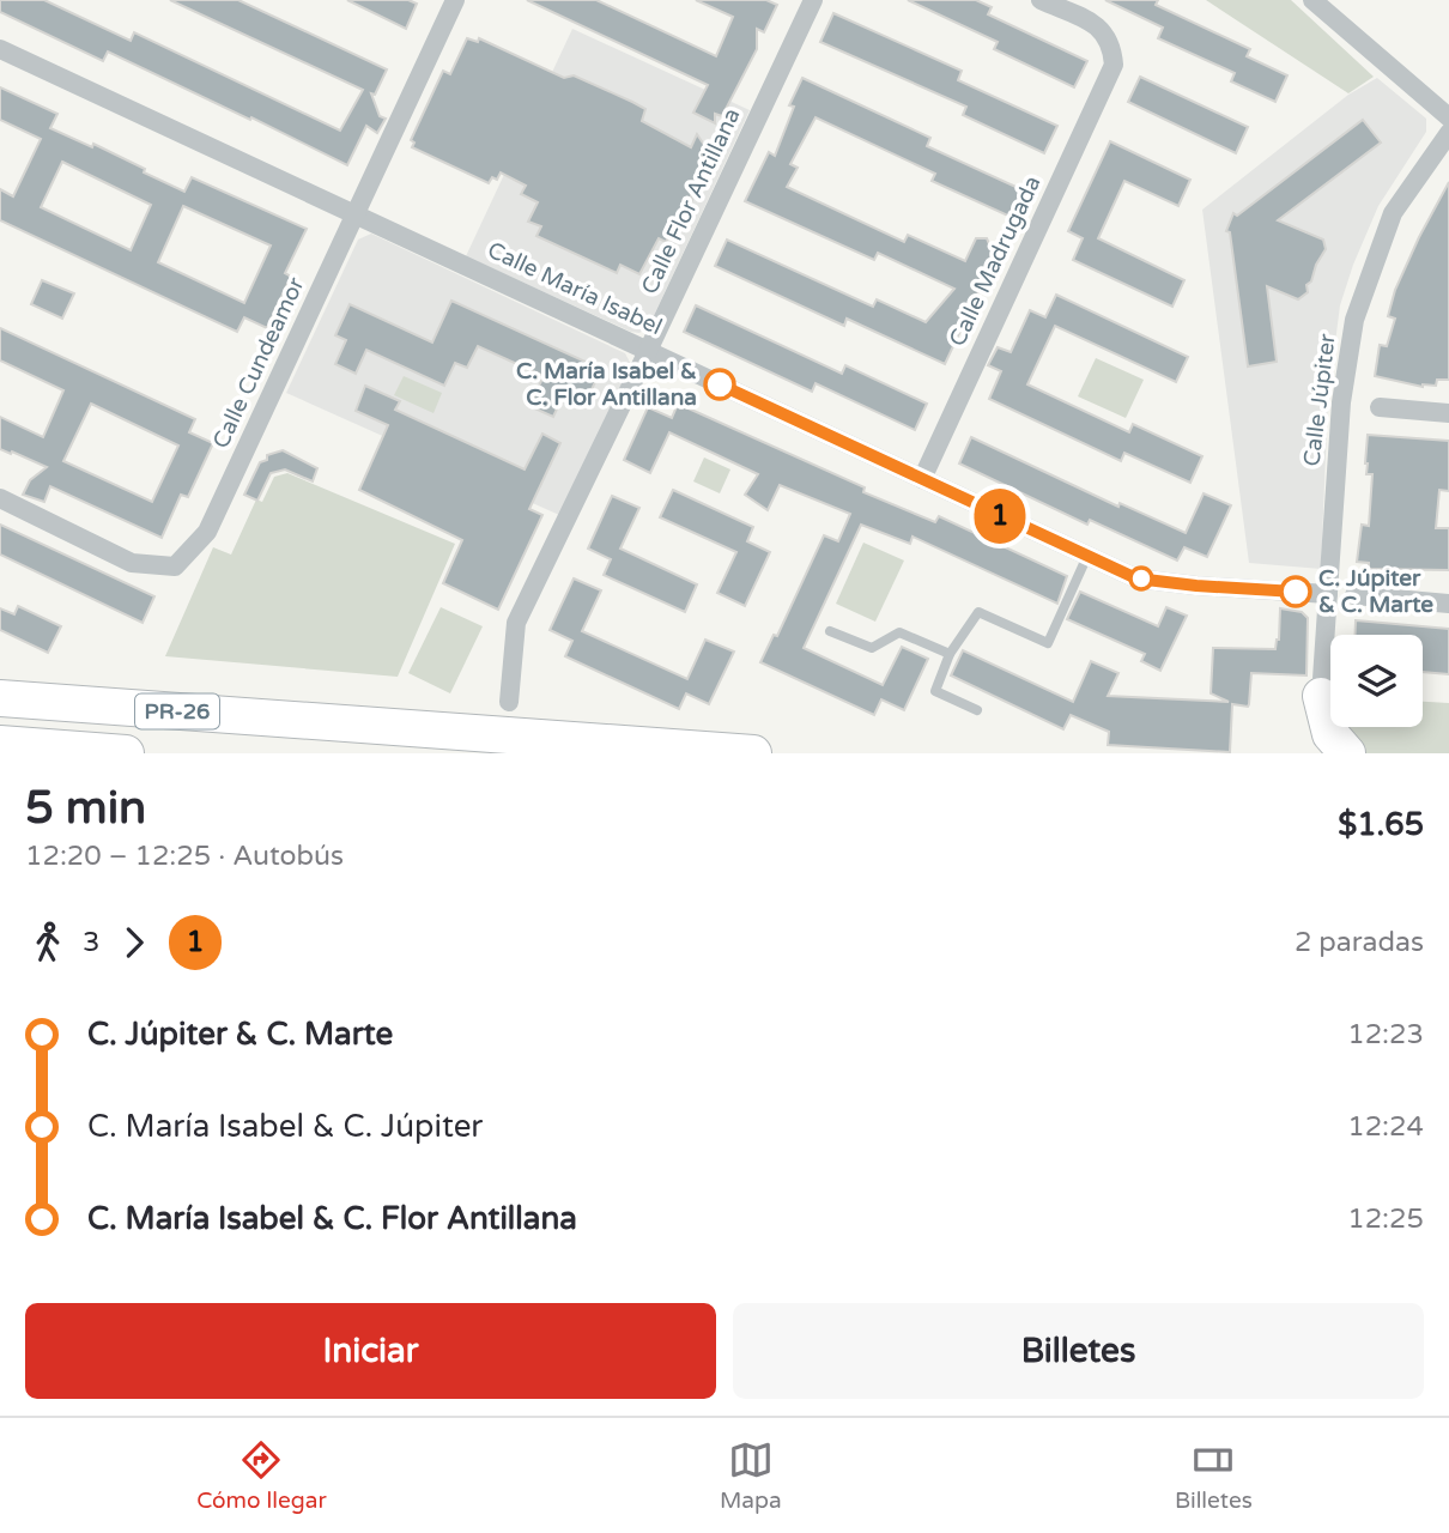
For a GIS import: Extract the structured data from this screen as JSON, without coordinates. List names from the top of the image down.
{
  "streets": {
    "highway": ["PR-26"],
    "street": [
      "Calle Flor Antillana",
      "Calle Madrugada",
      "Calle María Isabel",
      "Calle Cundeamor",
      "Calle Júpiter"
    ]
  },
  "crossings": [
    ["Calle Flor Antillana", "Calle María Isabel"],
    ["Calle Madrugada", "Calle María Isabel"],
    ["Calle María Isabel", "Calle Cundeamor"],
    ["Calle María Isabel", "Calle Júpiter"]
  ],
  "places": ["C. María Isabel & C. Flor Antillana", "C. Júpiter & C. Marte"],
  "lines": ["bus line 1"],
  "page": {
    "on_map": "1",
    "heading": ["5 min", "12:20 – 12:25 · Autobús", "$1.65"],
    "legs": ["3", "1", "2 paradas"],
    "list": [
      {
        "name": "C. Júpiter & C. Marte",
        "value": "12:23"
      },
      {
        "name": "C. María Isabel & C. Júpiter",
        "value": "12:24"
      },
      {
        "name": "C. María Isabel & C. Flor Antillana",
        "value": "12:25"
      }
    ],
    "buttons": ["Iniciar", "Billetes"],
    "tabs": ["Cómo llegar", "Mapa", "Billetes"]
  }
}
